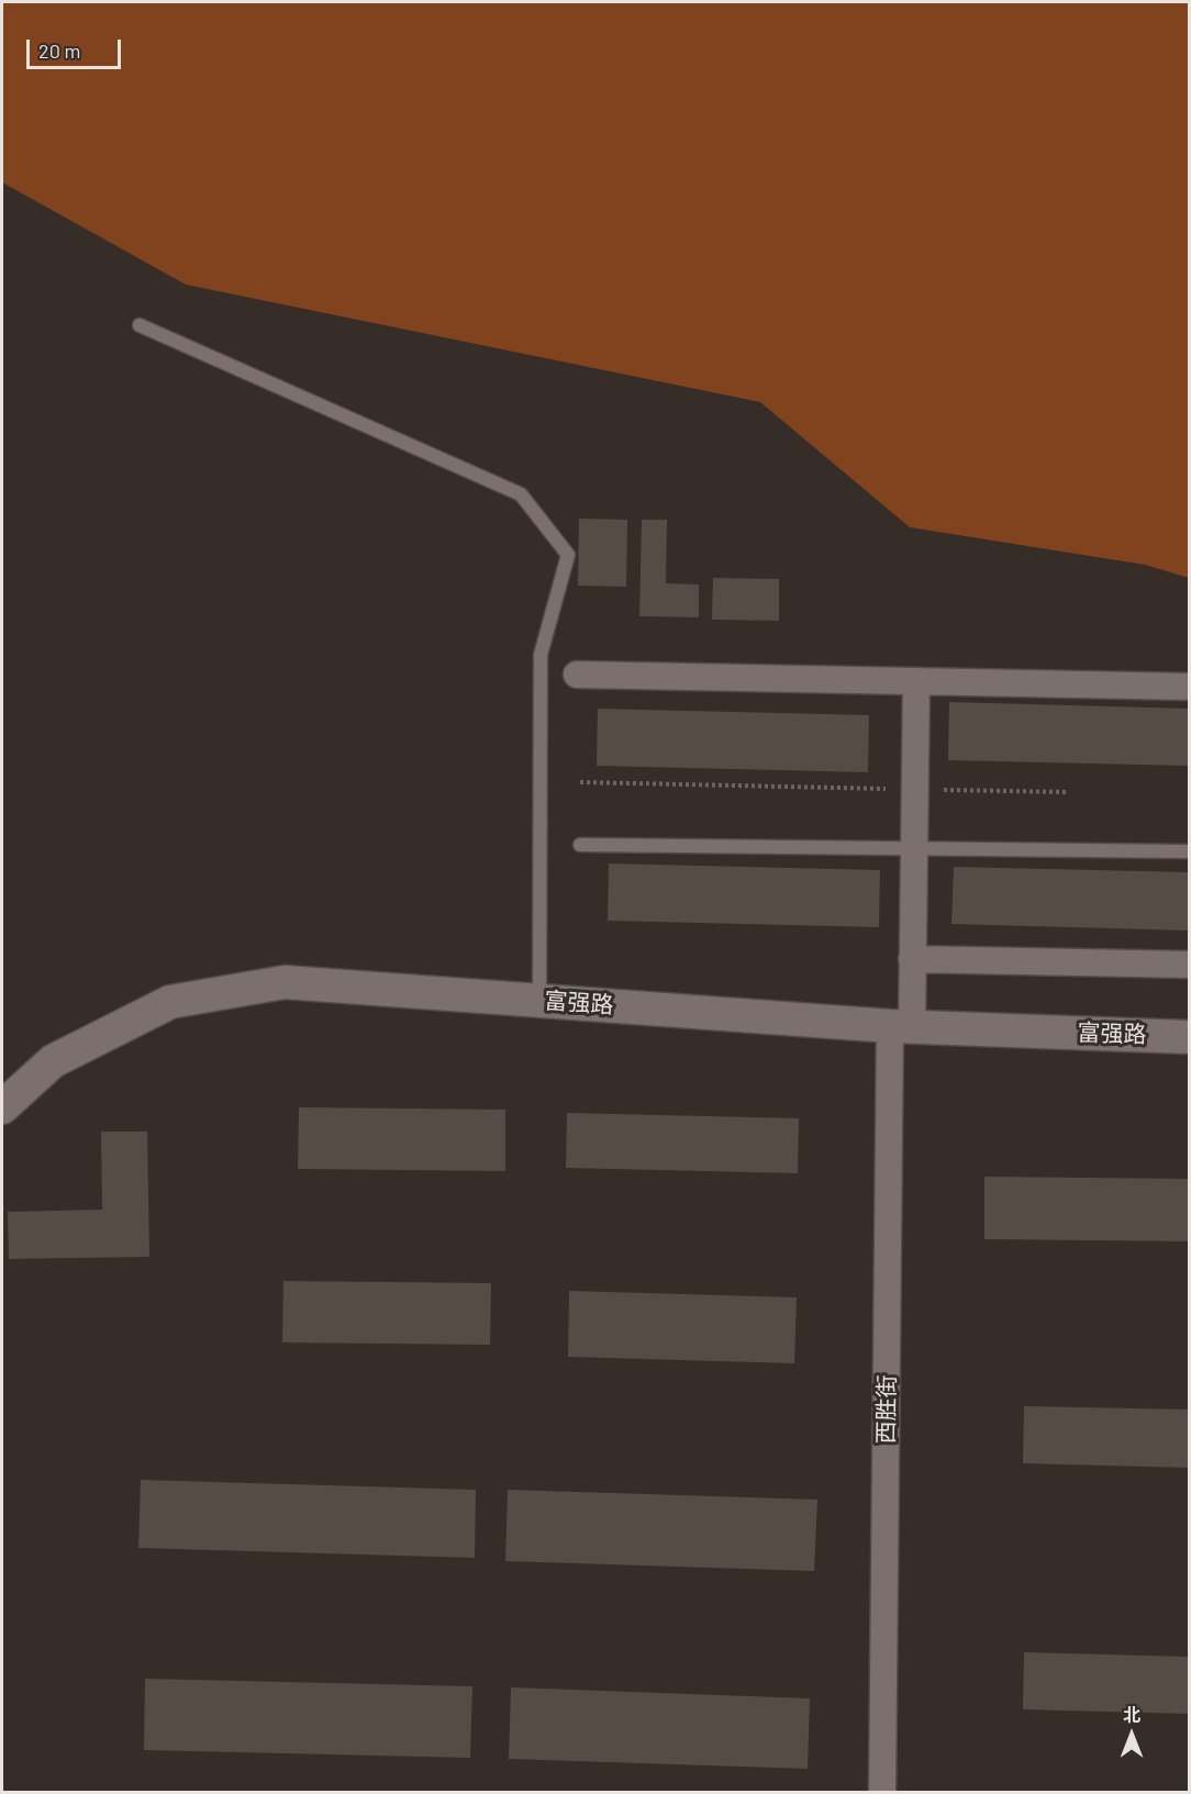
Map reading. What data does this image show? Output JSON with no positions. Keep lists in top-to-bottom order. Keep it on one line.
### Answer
{"streets":{"street":["富强路","西胜街"]},"crossings":[["富强路","西胜街"]],"scale_bar":"20 m","north":"top"}
